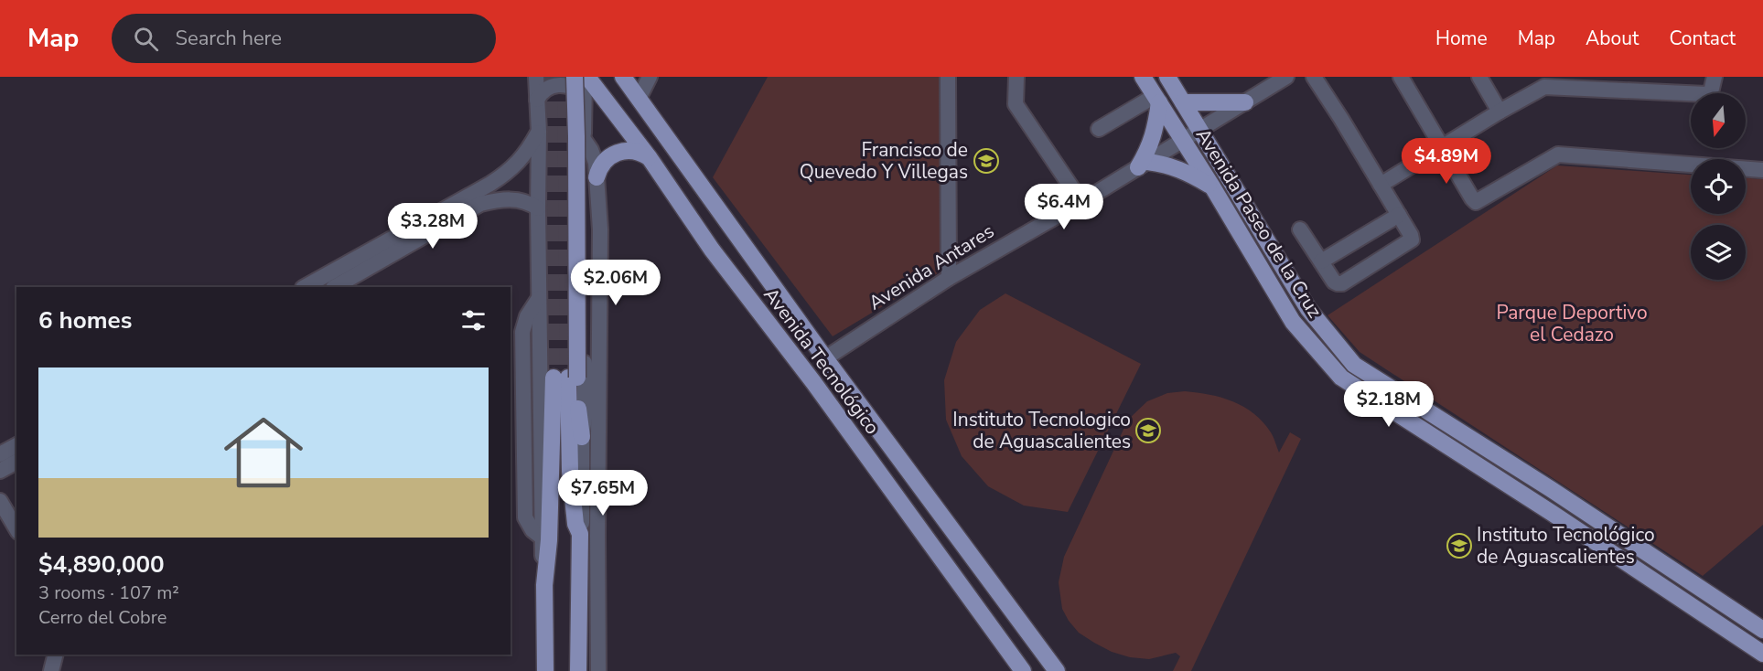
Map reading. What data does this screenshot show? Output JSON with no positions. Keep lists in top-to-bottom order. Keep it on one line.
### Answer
{"streets":{"main road":["Avenida Paseo de la Cruz","Avenida Tecnológico"],"street":["Avenida Antares"]},"crossings":[["Avenida Paseo de la Cruz","Avenida Antares"],["Avenida Antares","Avenida Tecnológico"]],"parks":["Parque Deportivo el Cedazo"],"places":{"school or university":["Francisco de Quevedo Y Villegas","Instituto Tecnologico de Aguascalientes","Instituto Tecnológico de Aguascalientes"]},"north":"bottom","page":{"header":"Map","search":"Search here","nav":["Home","Map","About","Contact"],"price":["$4.89M","$6.4M","$3.28M","$2.06M","$2.18M","$7.65M"],"heading":"6 homes","list":[{"name":"$4,890,000","note":"3 rooms · 107 m² · Cerro del Cobre"}]}}
